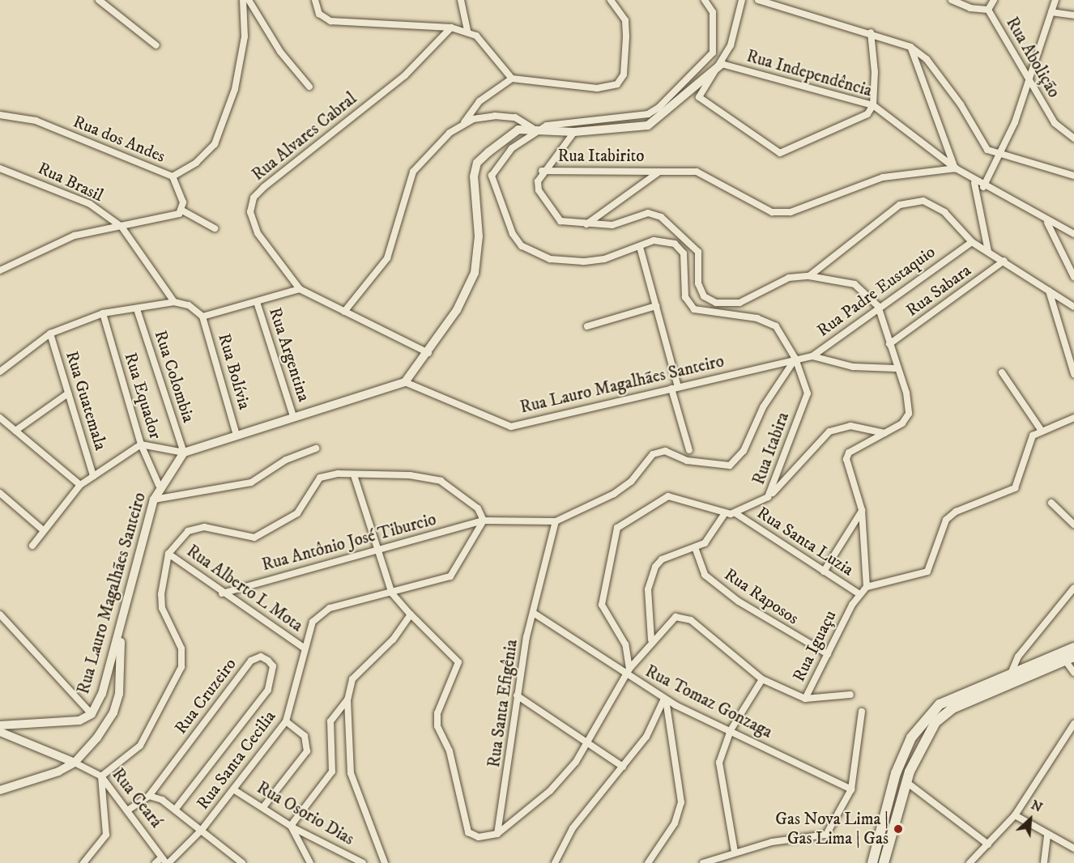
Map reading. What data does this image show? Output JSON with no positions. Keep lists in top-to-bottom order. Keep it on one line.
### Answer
{"streets":{"street":["Rua Abolição","Rua Independência","Rua Alvares Cabral","Rua dos Andes","Rua Itabirito","Rua Brasil","Rua Sabara","Rua Padre Eustaquio","Rua Argentina","Rua Bolívia","Rua Colombia","Rua Lauro Magalhães Santeiro","Rua Equador","Rua Guatemala","Rua Itabira","Rua Santa Luzia","Rua Antônio José Tiburcio","Rua Alberto L Mota","Rua Raposos","Rua Iguaçu","Rua Cruzeiro","Rua Tomaz Gonzaga","Rua Santa Efigênia","Rua Santa Cecilia","Rua Ceará","Rua Osorio Dias"]},"crossings":[["Rua Independência","Rua Itabirito"],["Rua Padre Eustaquio","Rua Lauro Magalhães Santeiro"],["Rua Padre Eustaquio","Rua Itabira"],["Rua Colombia","Rua Lauro Magalhães Santeiro"],["Rua Lauro Magalhães Santeiro","Rua Equador"],["Rua Lauro Magalhães Santeiro","Rua Itabira"],["Rua Itabira","Rua Santa Luzia"],["Rua Itabira","Rua Iguaçu"],["Rua Santa Luzia","Rua Iguaçu"],["Rua Antônio José Tiburcio","Rua Alberto L Mota"],["Rua Antônio José Tiburcio","Rua Santa Efigênia"],["Rua Alberto L Mota","Rua Santa Cecilia"],["Rua Raposos","Rua Iguaçu"],["Rua Iguaçu","Rua Tomaz Gonzaga"],["Rua Iguaçu","Rua Santa Efigênia"],["Rua Tomaz Gonzaga","Rua Santa Efigênia"],["Rua Santa Cecilia","Rua Ceará"],["Rua Santa Cecilia","Rua Osorio Dias"]],"places":["Gas Nova Lima | Gas Lima | Gas"],"north":"top right"}
